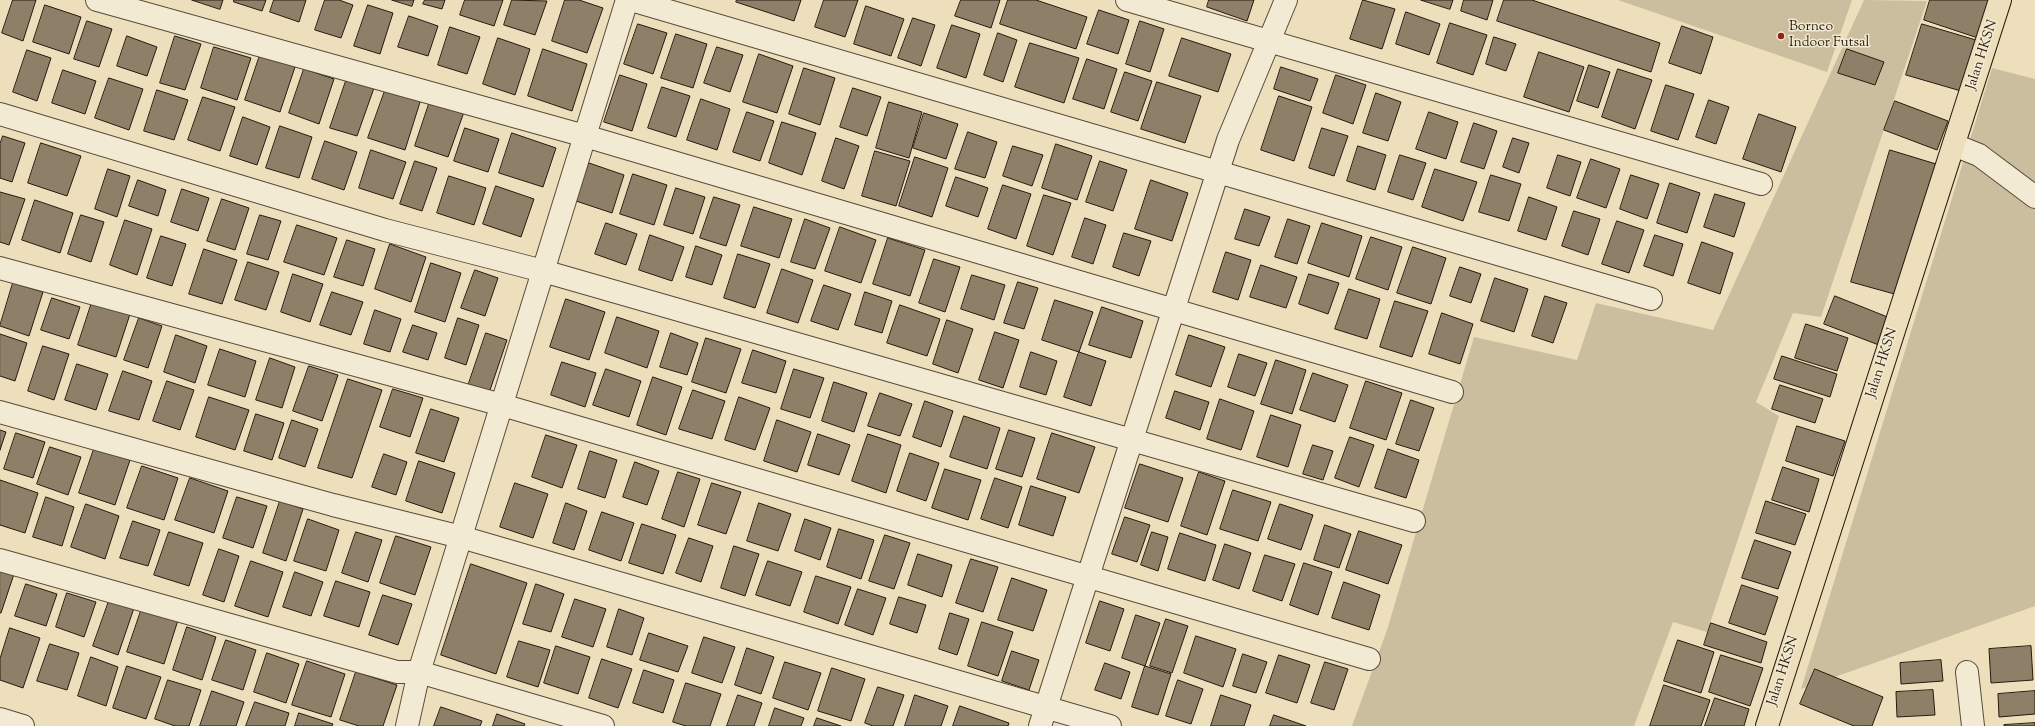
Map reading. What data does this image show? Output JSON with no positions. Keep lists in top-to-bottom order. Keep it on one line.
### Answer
{"streets":{"main road":["Jalan HKSN"]},"places":["Borneo Indoor Futsal"]}
